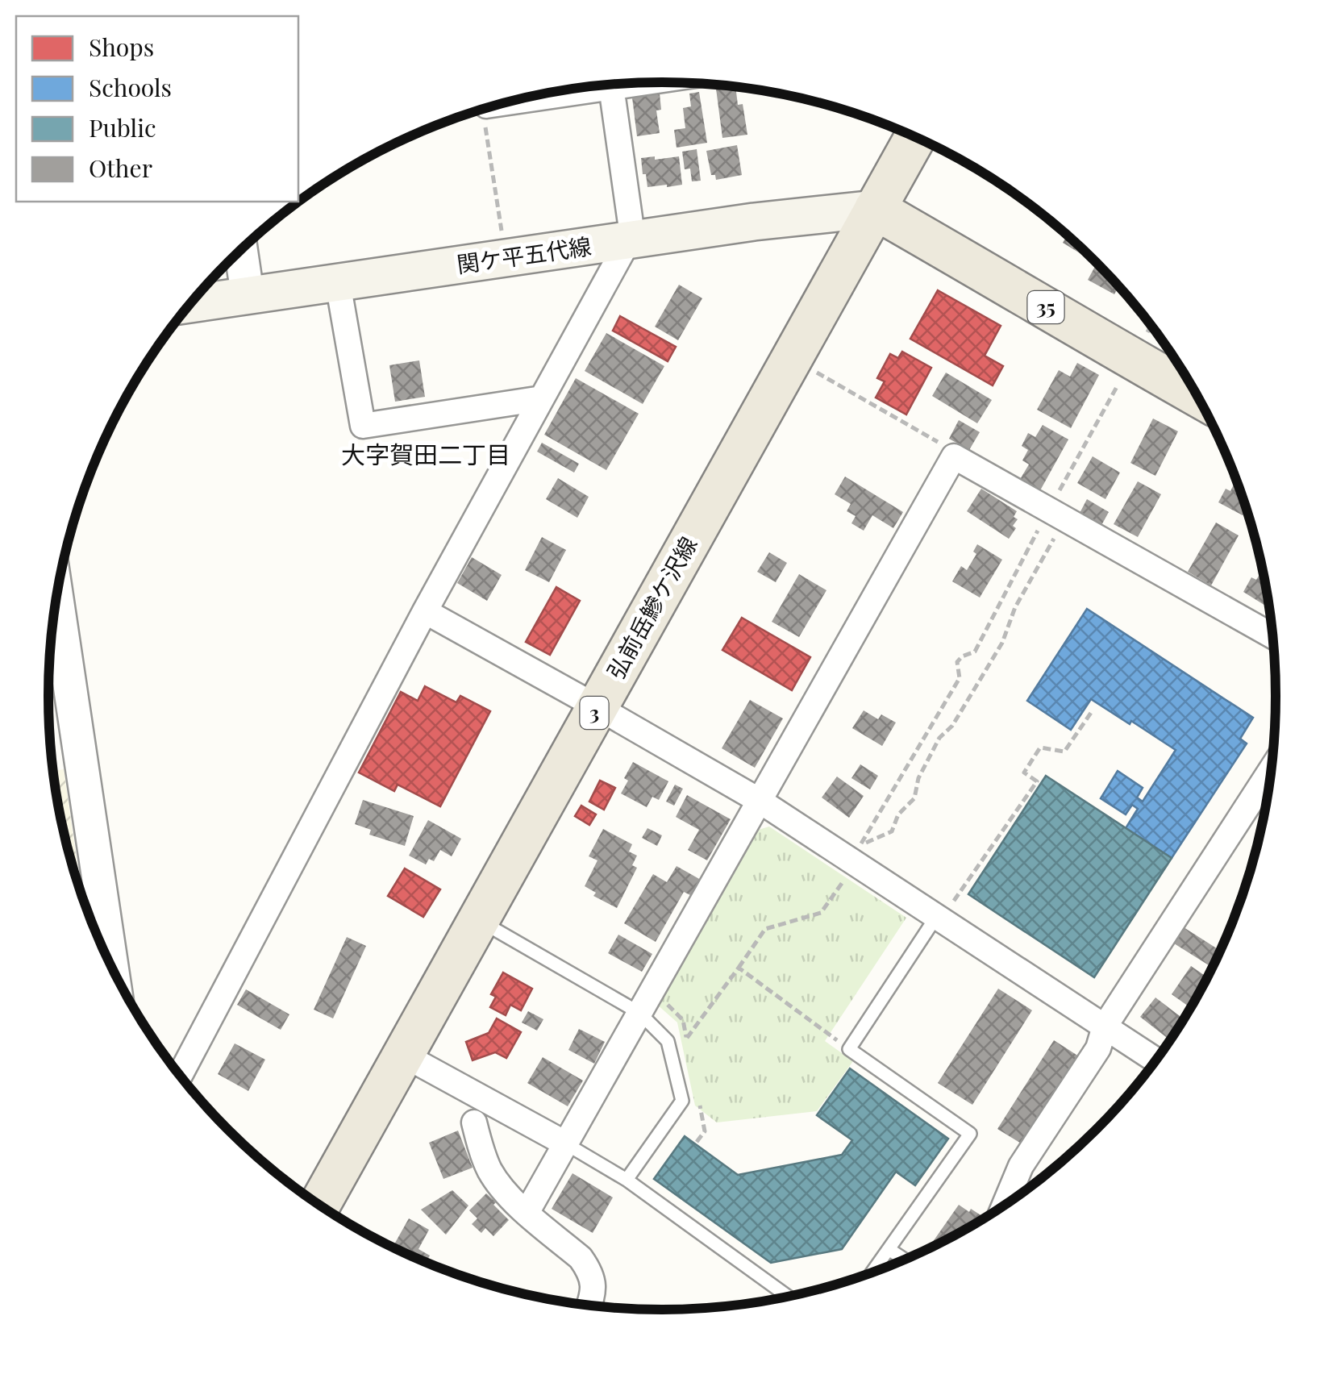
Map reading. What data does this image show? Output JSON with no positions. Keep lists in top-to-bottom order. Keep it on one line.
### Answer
{"streets":{"main road":["関ケ平五代線","35","弘前岳鰺ケ沢線","3"]},"crossings":[["関ケ平五代線","35"],["関ケ平五代線","弘前岳鰺ケ沢線"],["35","弘前岳鰺ケ沢線"]],"districts":["大字賀田二丁目"],"legend":["Shops","Schools","Public","Other"]}
